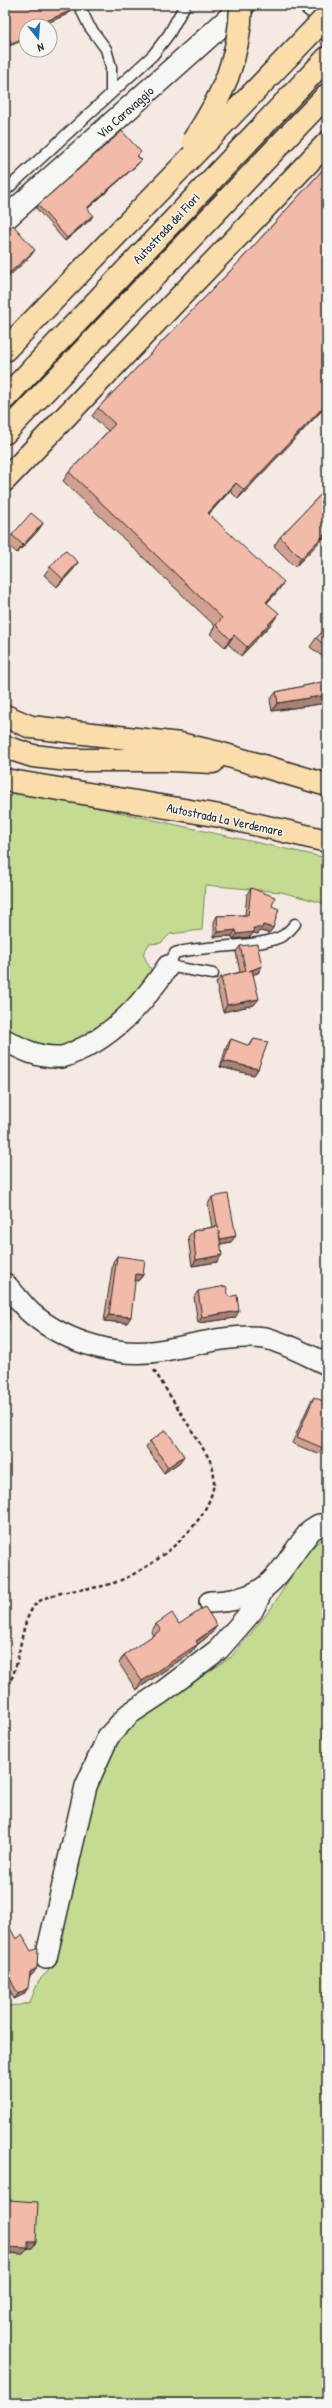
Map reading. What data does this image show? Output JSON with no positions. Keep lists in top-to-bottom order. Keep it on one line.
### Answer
{"streets":{"highway":["Autostrada dei Fiori","Autostrada La Verdemare"],"street":["Via Caravaggio"]},"north":"bottom"}
